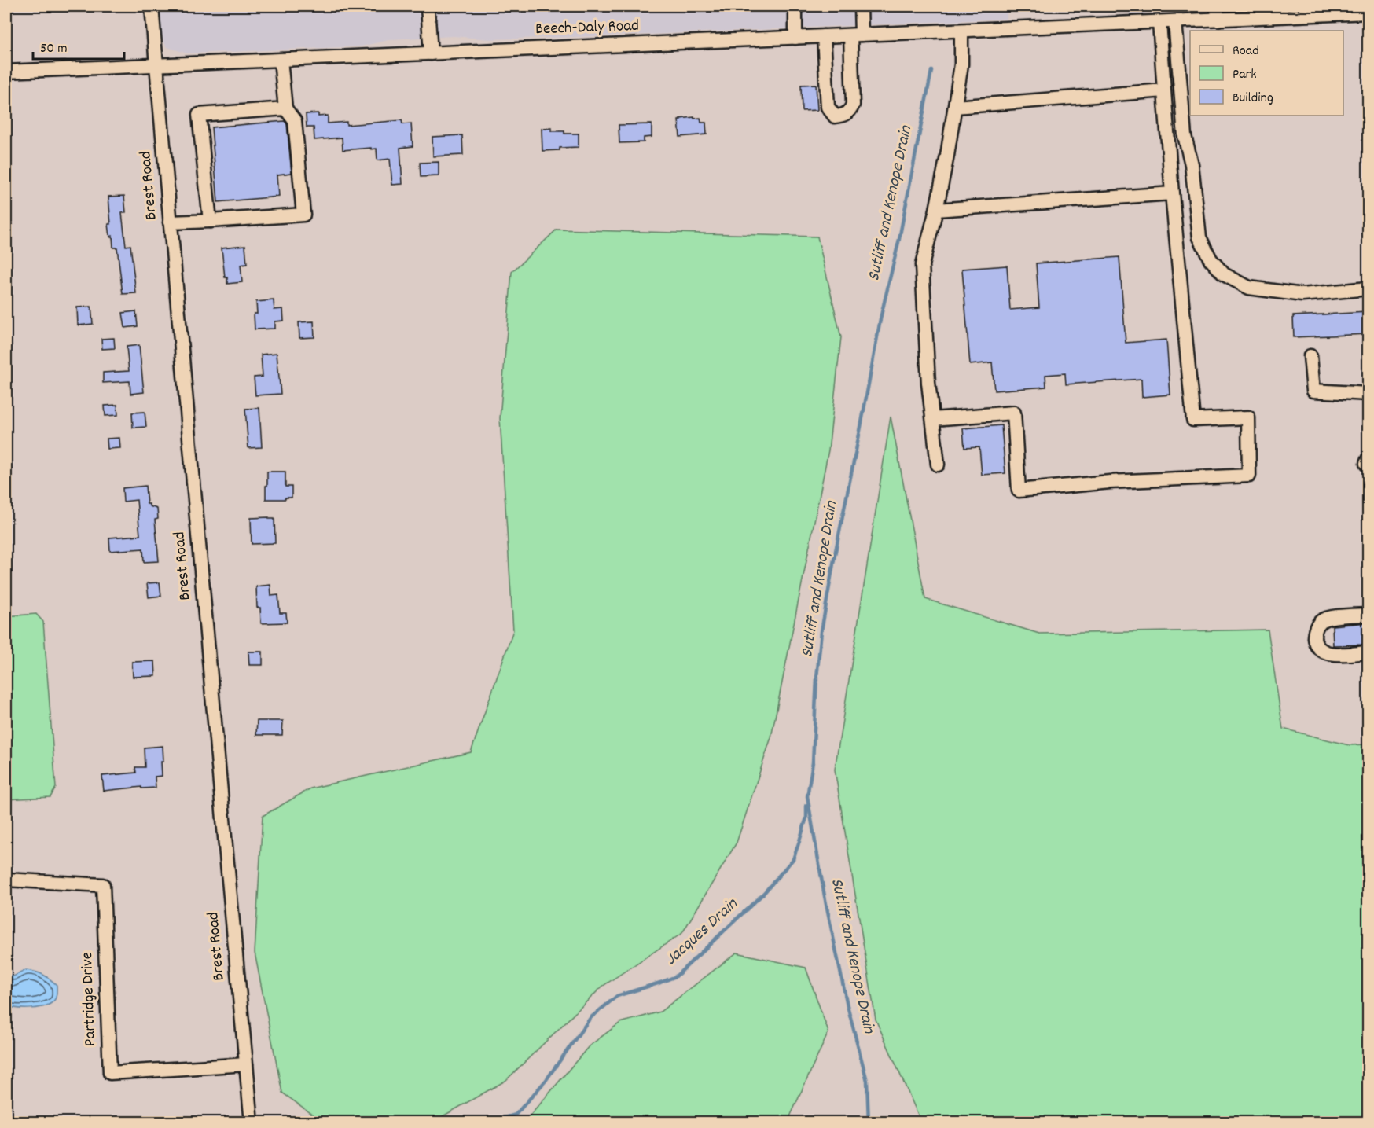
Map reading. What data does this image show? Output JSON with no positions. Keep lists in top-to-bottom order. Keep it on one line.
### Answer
{"streets":{"street":["Beech-Daly Road","Brest Road","Partridge Drive"]},"crossings":[["Beech-Daly Road","Brest Road"],["Brest Road","Partridge Drive"]],"water":["Sutliff and Kenope Drain","Jacques Drain"],"legend":["Road","Park","Building"],"scale_bar":"50 m"}
